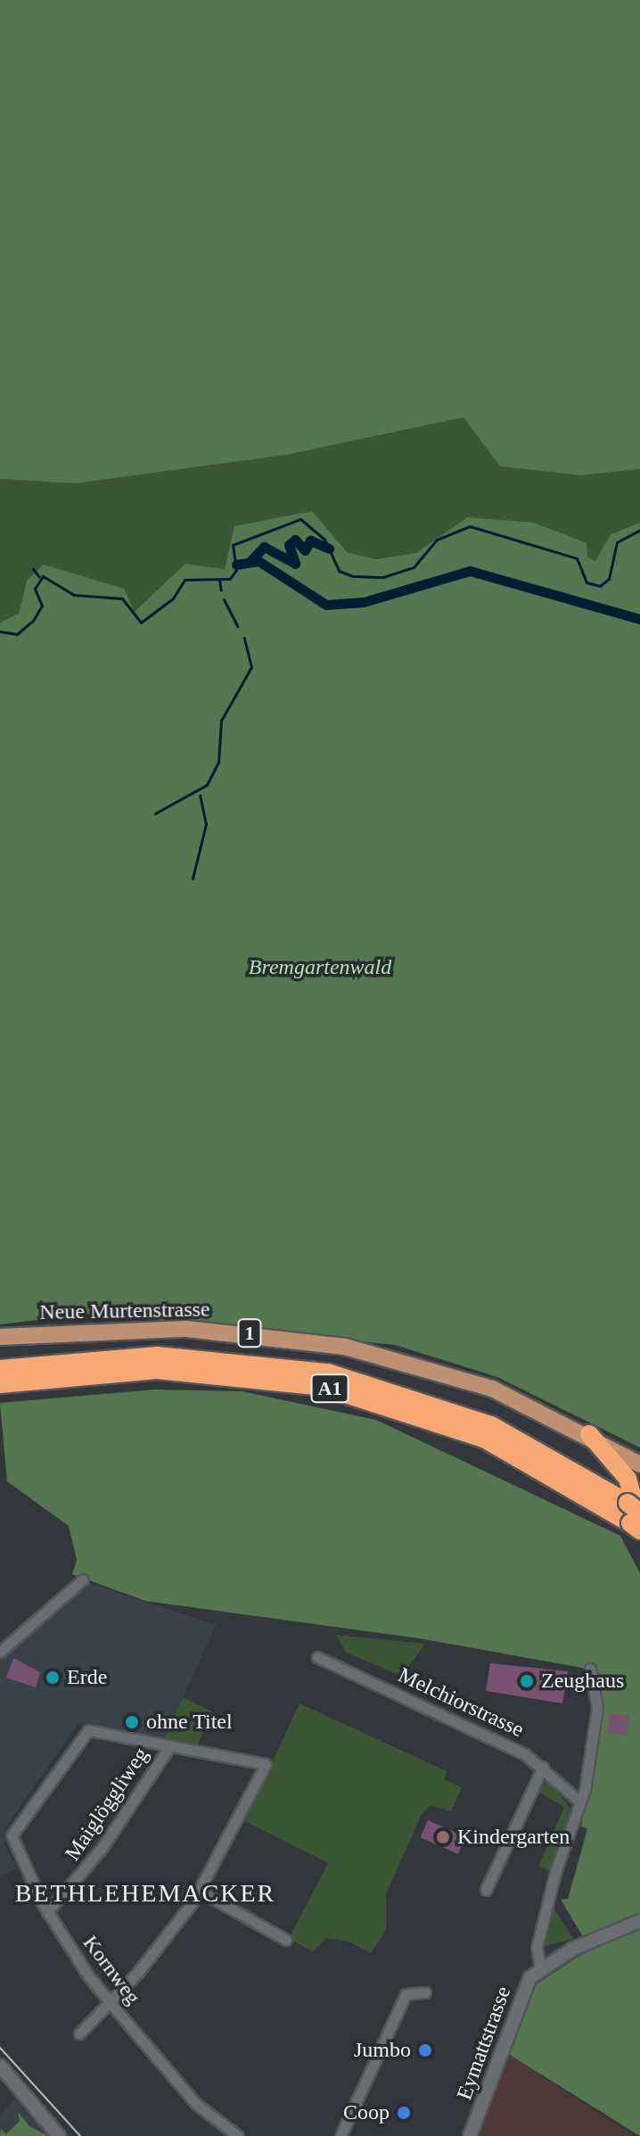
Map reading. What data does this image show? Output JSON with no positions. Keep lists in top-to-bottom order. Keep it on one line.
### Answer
{"streets":{"highway":["A1"],"main road":["Neue Murtenstrasse","1"],"street":["Melchiorstrasse","Maiglöggliweg","Kornweg","Eymattstrasse"]},"crossings":[["Maiglöggliweg","Kornweg"]],"districts":["BETHLEHEMACKER"],"parks":["Bremgartenwald"],"places":["Erde","Zeughaus","ohne Titel","Kindergarten","Jumbo","Coop"]}
